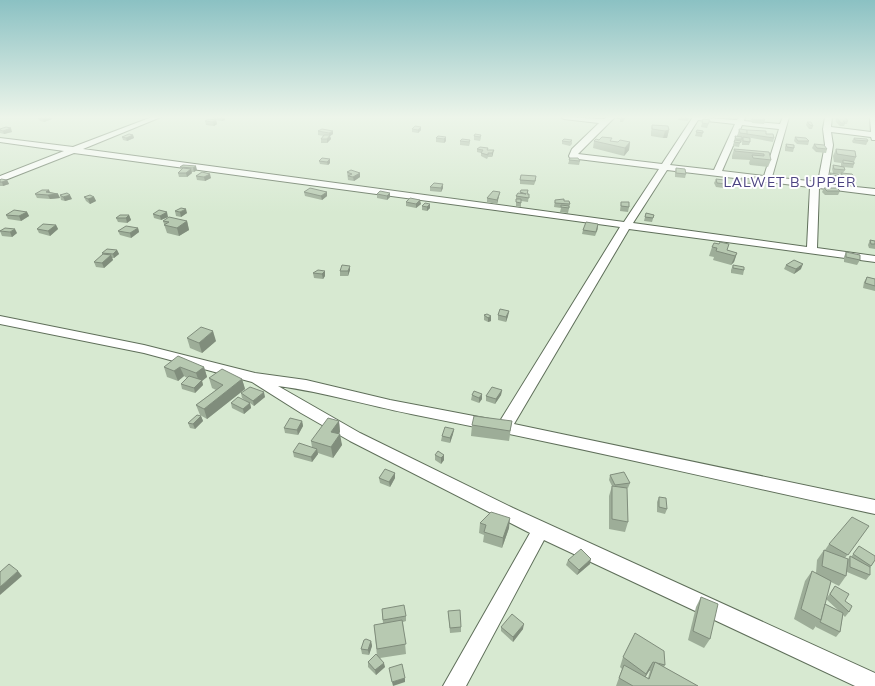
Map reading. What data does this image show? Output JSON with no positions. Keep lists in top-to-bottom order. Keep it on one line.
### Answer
{"districts":["LALWET B UPPER"]}
